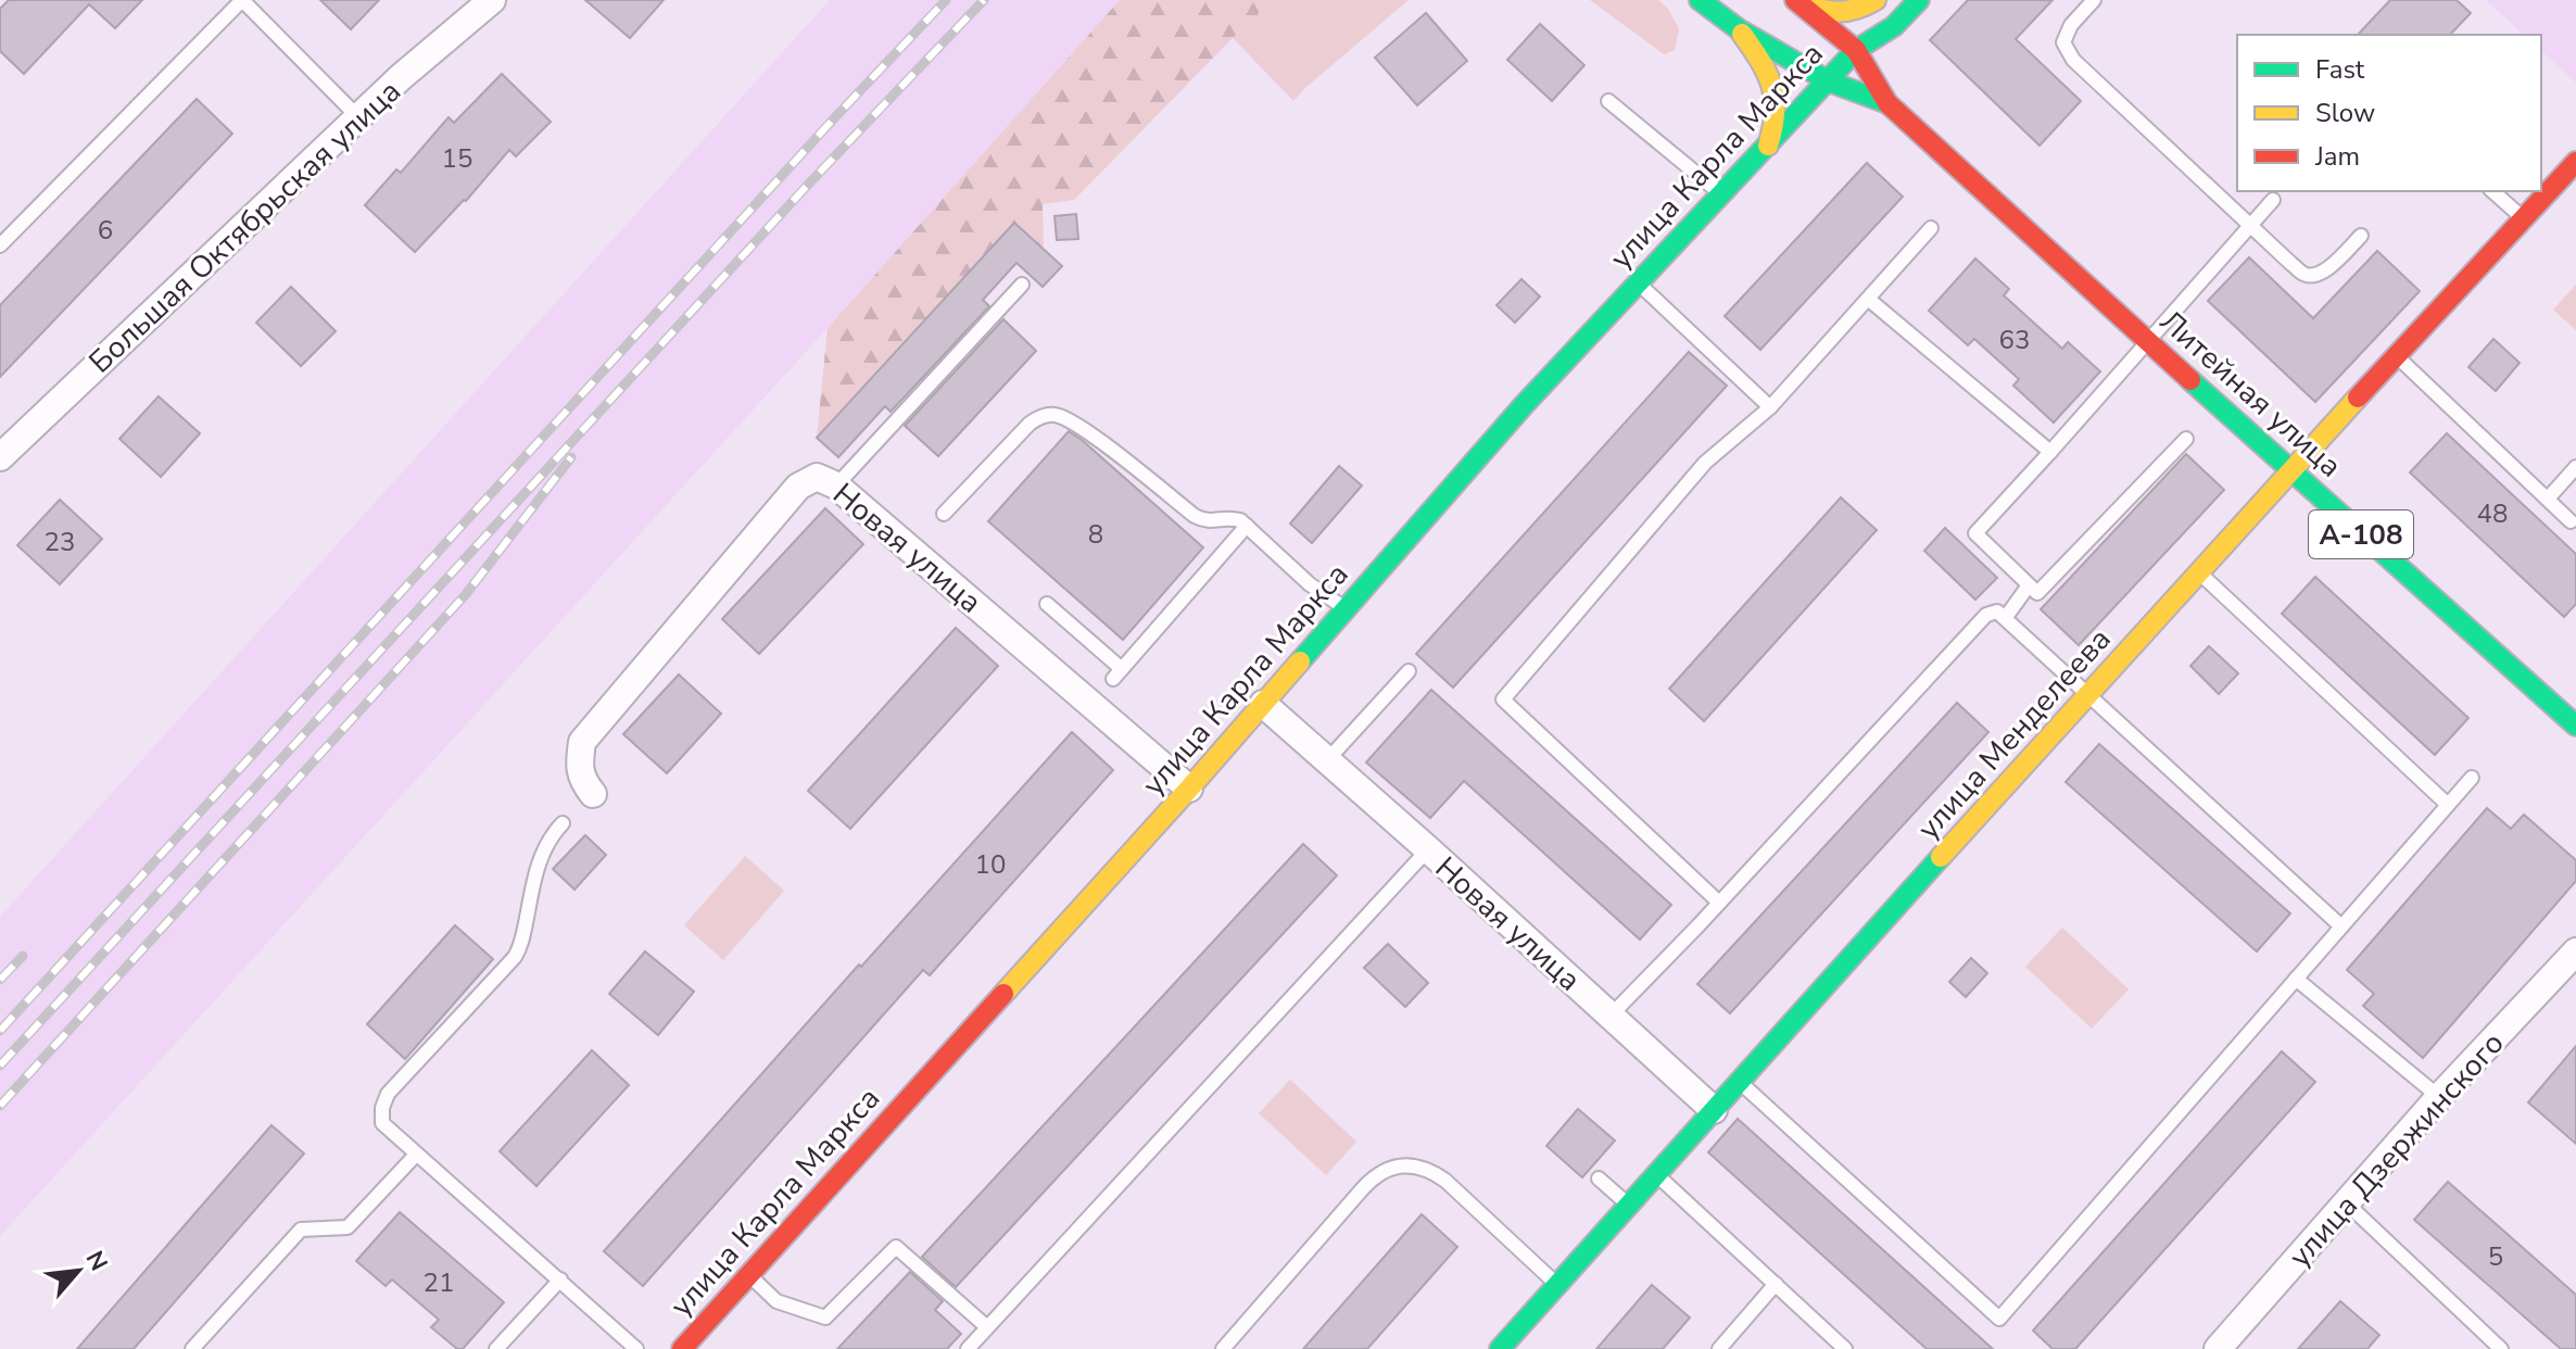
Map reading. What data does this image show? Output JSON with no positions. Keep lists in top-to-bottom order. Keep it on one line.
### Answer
{"streets":{"main road":["улица Карла Маркса","Литейная улица","А-108","улица Менделеева"],"street":["Большая Октябрьская улица","Новая улица","улица Дзержинского"]},"crossings":[["улица Карла Маркса","Литейная улица"],["улица Карла Маркса","А-108"],["улица Карла Маркса","Новая улица"],["Литейная улица","А-108"],["Литейная улица","улица Менделеева"],["Новая улица","улица Менделеева"]],"house_numbers":["15","6","63","48","8","23","10","5","21"],"legend":["Fast","Slow","Jam"],"north":"top right"}
